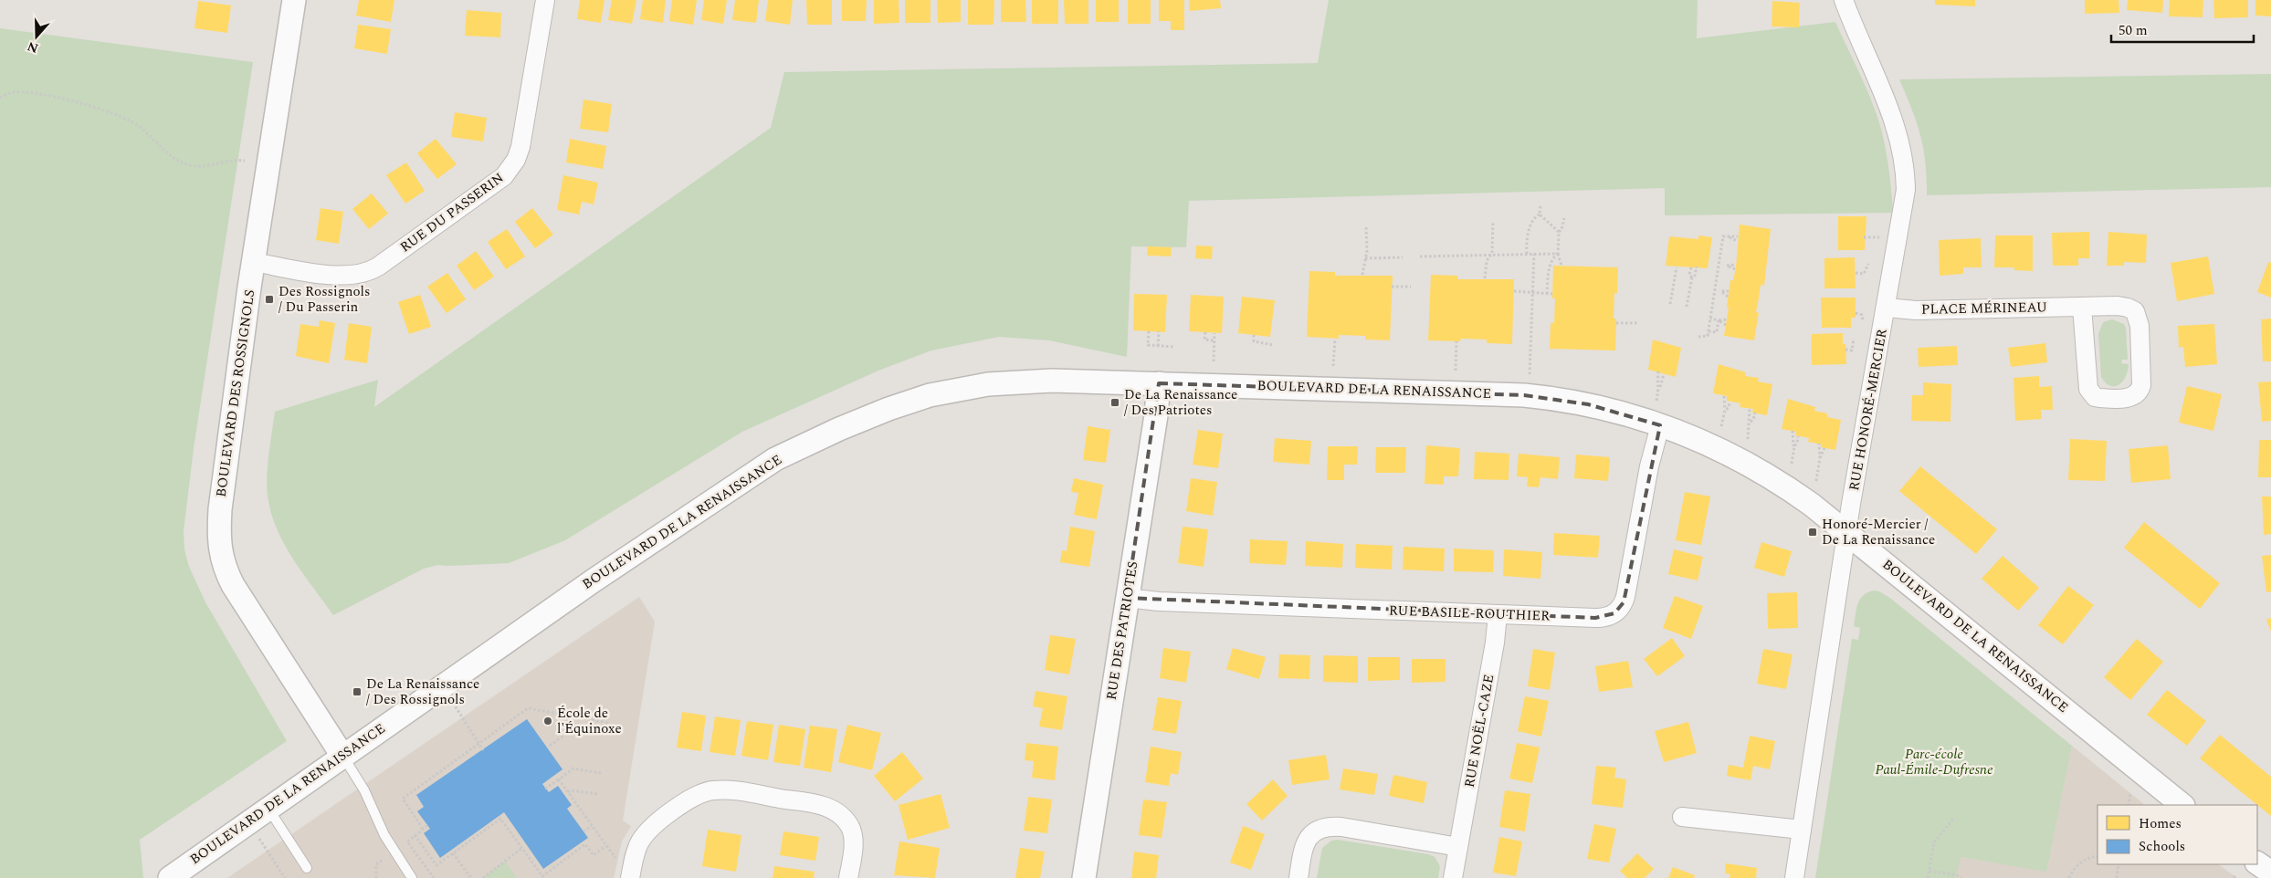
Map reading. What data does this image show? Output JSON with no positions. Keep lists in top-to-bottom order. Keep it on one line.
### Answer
{"streets":{"street":["RUE DU PASSERIN","PLACE MÉRINEAU","BOULEVARD DE LA RENAISSANCE","BOULEVARD DES ROSSIGNOLS","RUE HONORÉ-MERCIER","RUE BASILE-ROUTHIER","RUE DES PATRIOTES","RUE NOËL-CAZE"]},"crossings":[["RUE DU PASSERIN","BOULEVARD DES ROSSIGNOLS"],["PLACE MÉRINEAU","RUE HONORÉ-MERCIER"],["BOULEVARD DE LA RENAISSANCE","BOULEVARD DES ROSSIGNOLS"],["BOULEVARD DE LA RENAISSANCE","RUE HONORÉ-MERCIER"],["BOULEVARD DE LA RENAISSANCE","RUE BASILE-ROUTHIER"],["BOULEVARD DE LA RENAISSANCE","RUE DES PATRIOTES"],["RUE BASILE-ROUTHIER","RUE DES PATRIOTES"],["RUE BASILE-ROUTHIER","RUE NOËL-CAZE"]],"parks":["Parc-école Paul-Émile-Dufresne"],"places":{"transit":["Des Rossignols / Du Passerin","De La Renaissance / Des Patriotes","Honoré-Mercier / De La Renaissance","De La Renaissance / Des Rossignols"],"other":["École de l'Équinoxe"]},"legend":["Homes","Schools"],"scale_bar":"50 m","north":"bottom"}
